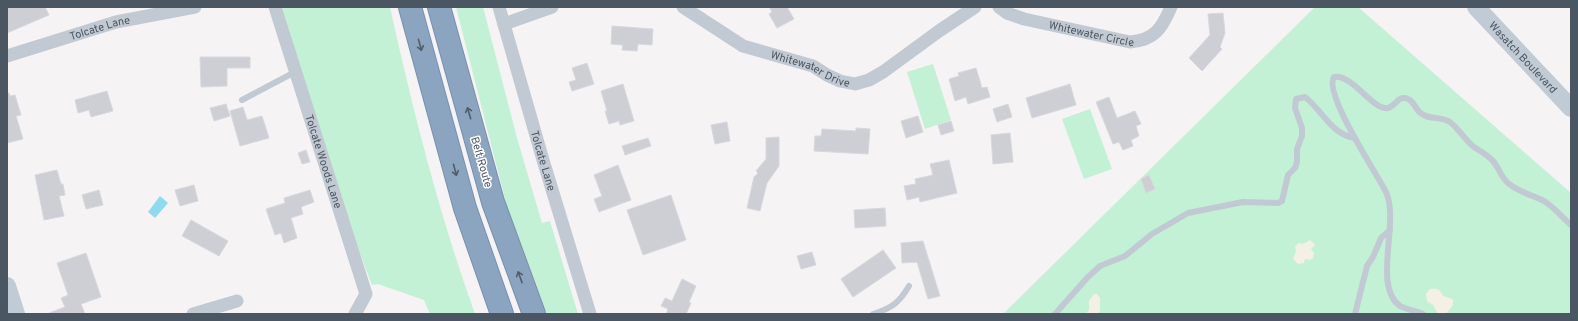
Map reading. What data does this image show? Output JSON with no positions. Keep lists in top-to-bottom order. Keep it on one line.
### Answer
{"streets":{"highway":["Belt Route"],"street":["Tolcate Lane","Whitewater Circle","Wasatch Boulevard","Whitewater Drive","Tolcate Woods Lane"]}}
